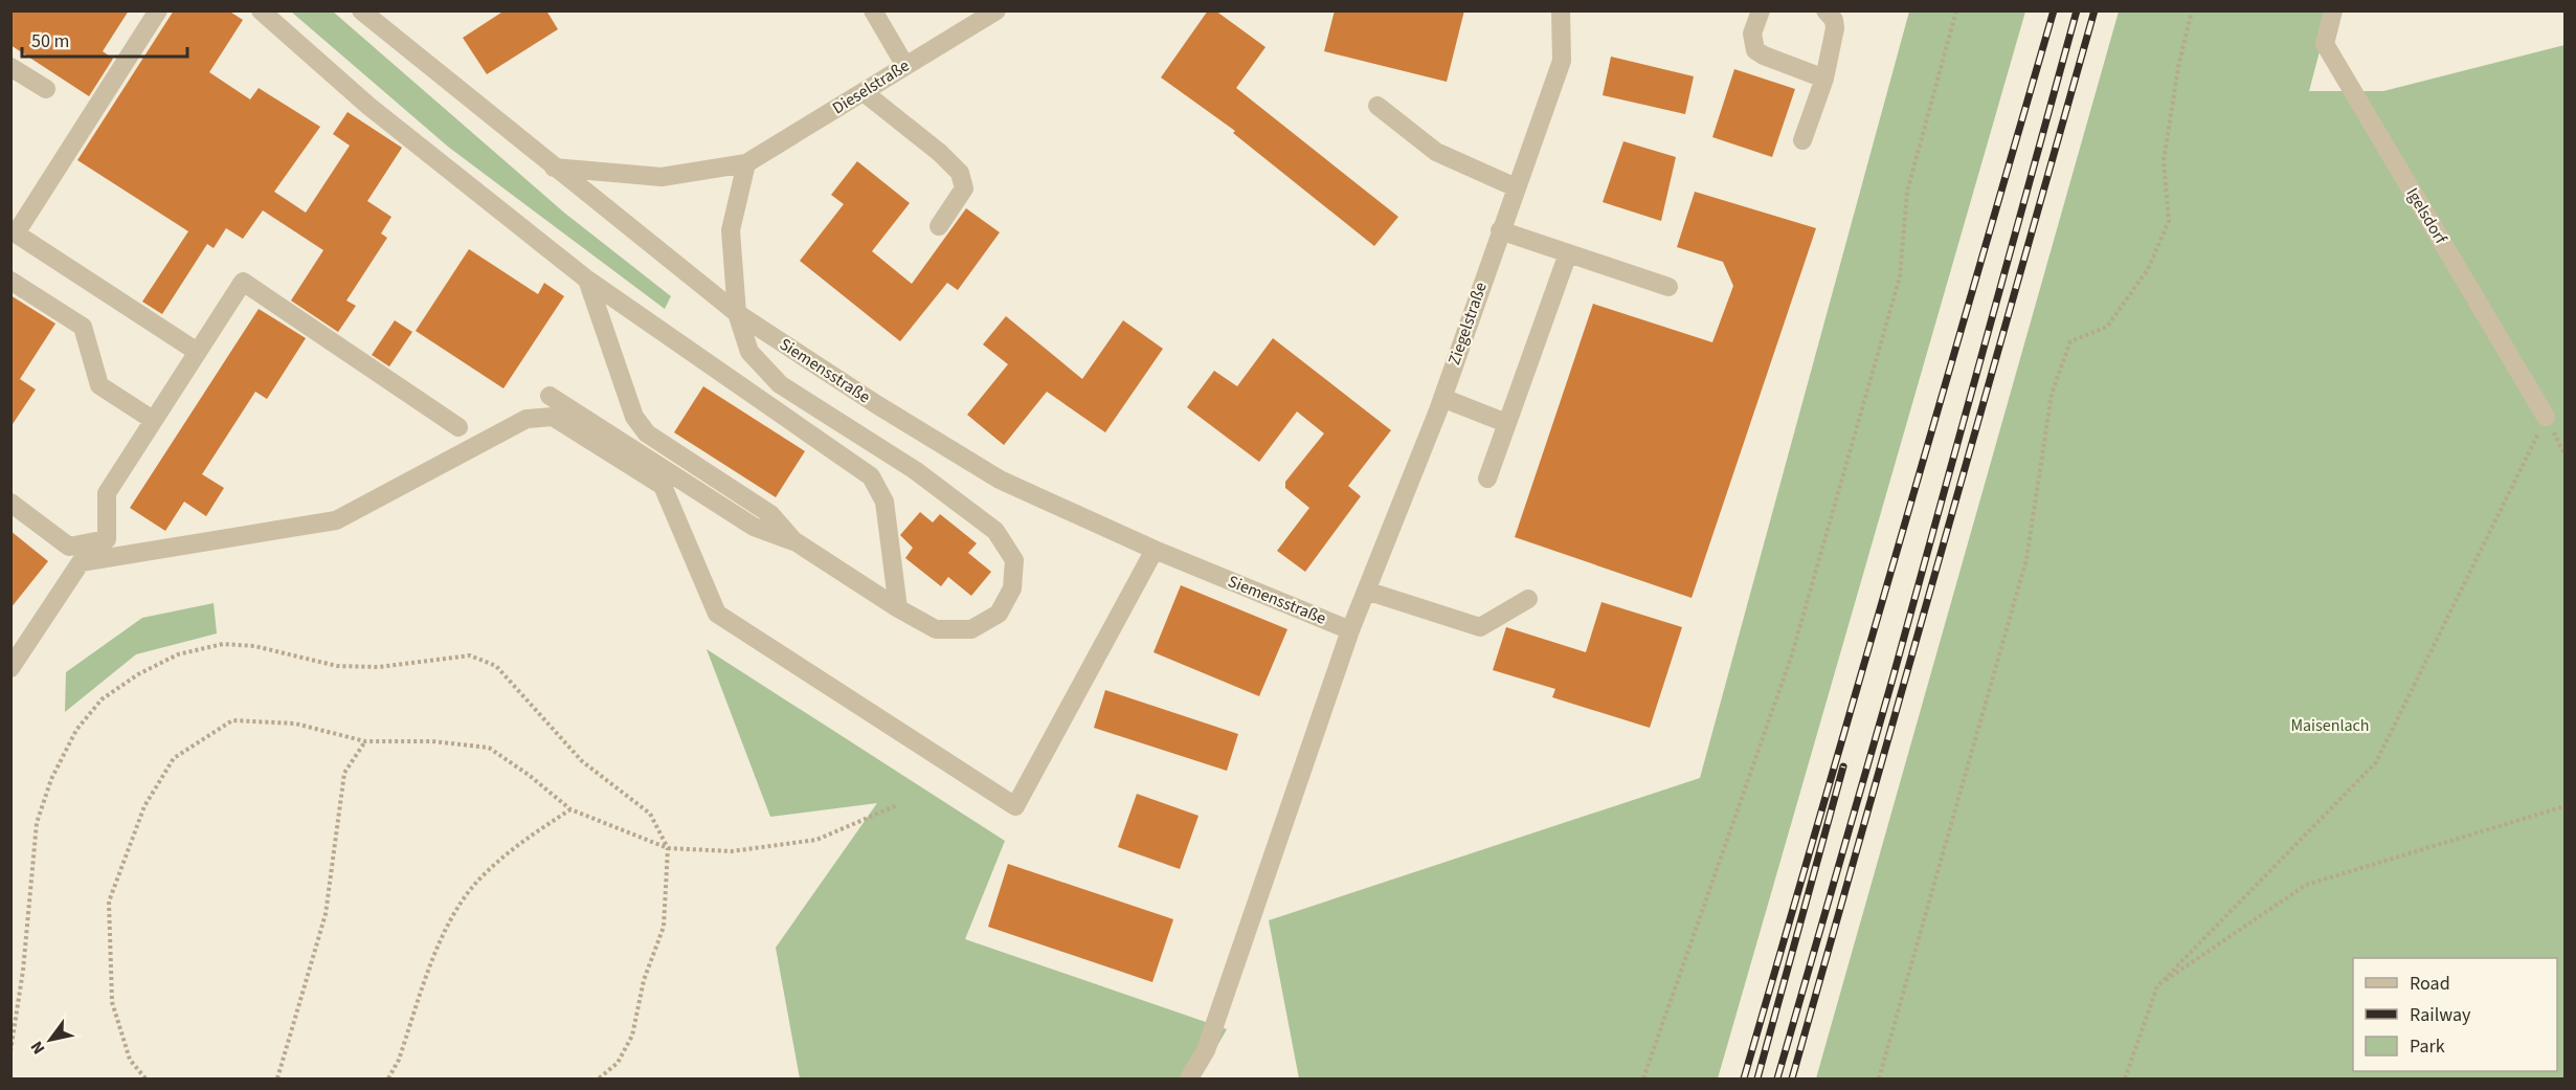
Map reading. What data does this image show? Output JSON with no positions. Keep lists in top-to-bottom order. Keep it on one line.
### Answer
{"streets":{"street":["Dieselstraße","Igelsdorf","Ziegelstraße","Siemensstraße"]},"crossings":[["Dieselstraße","Siemensstraße"],["Ziegelstraße","Siemensstraße"]],"parks":["Maisenlach"],"legend":["Road","Railway","Park"],"scale_bar":"50 m","north":"bottom left"}
